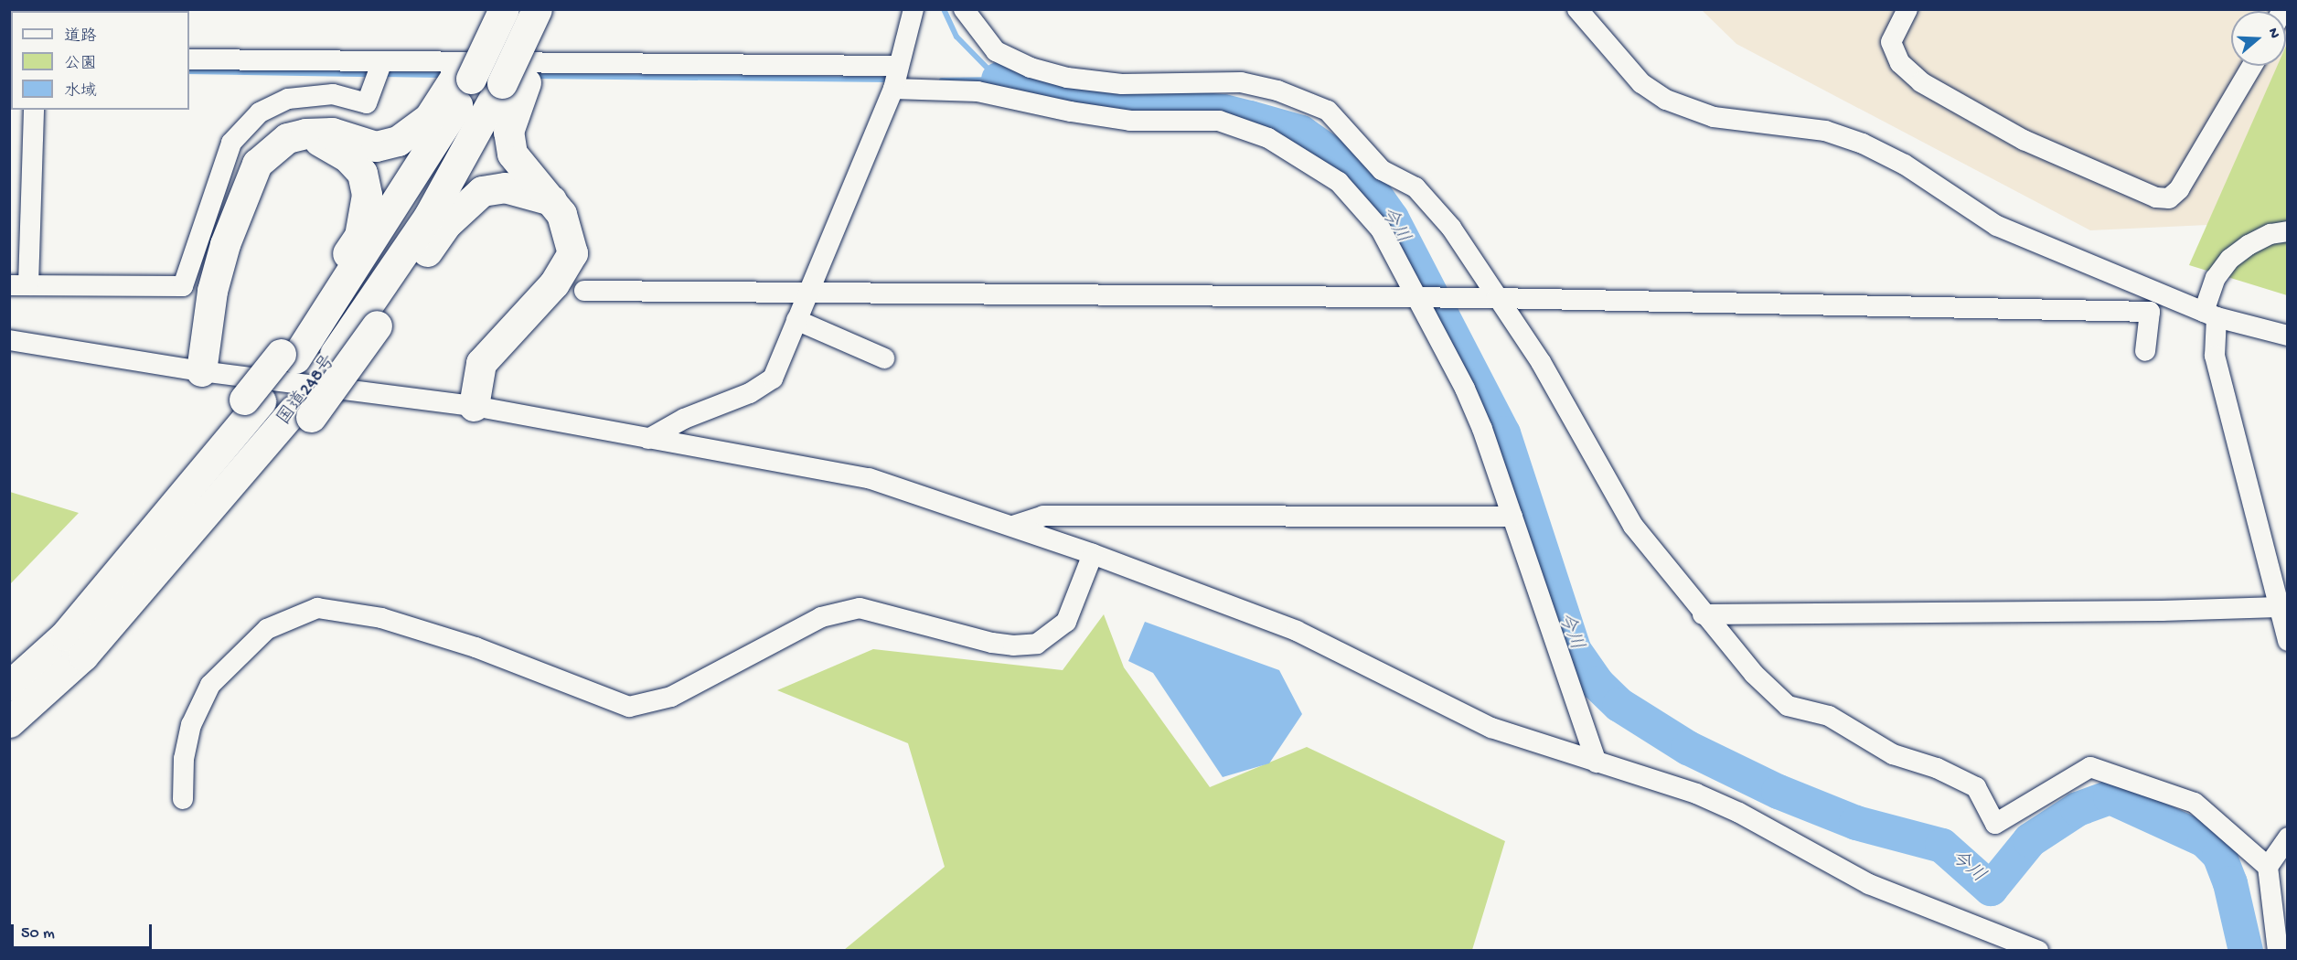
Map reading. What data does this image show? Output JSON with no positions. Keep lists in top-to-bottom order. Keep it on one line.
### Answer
{"streets":{"highway":["国道248号"]},"water":["今川"],"legend":["道路","公園","水域"],"scale_bar":"50 m","north":"right"}
